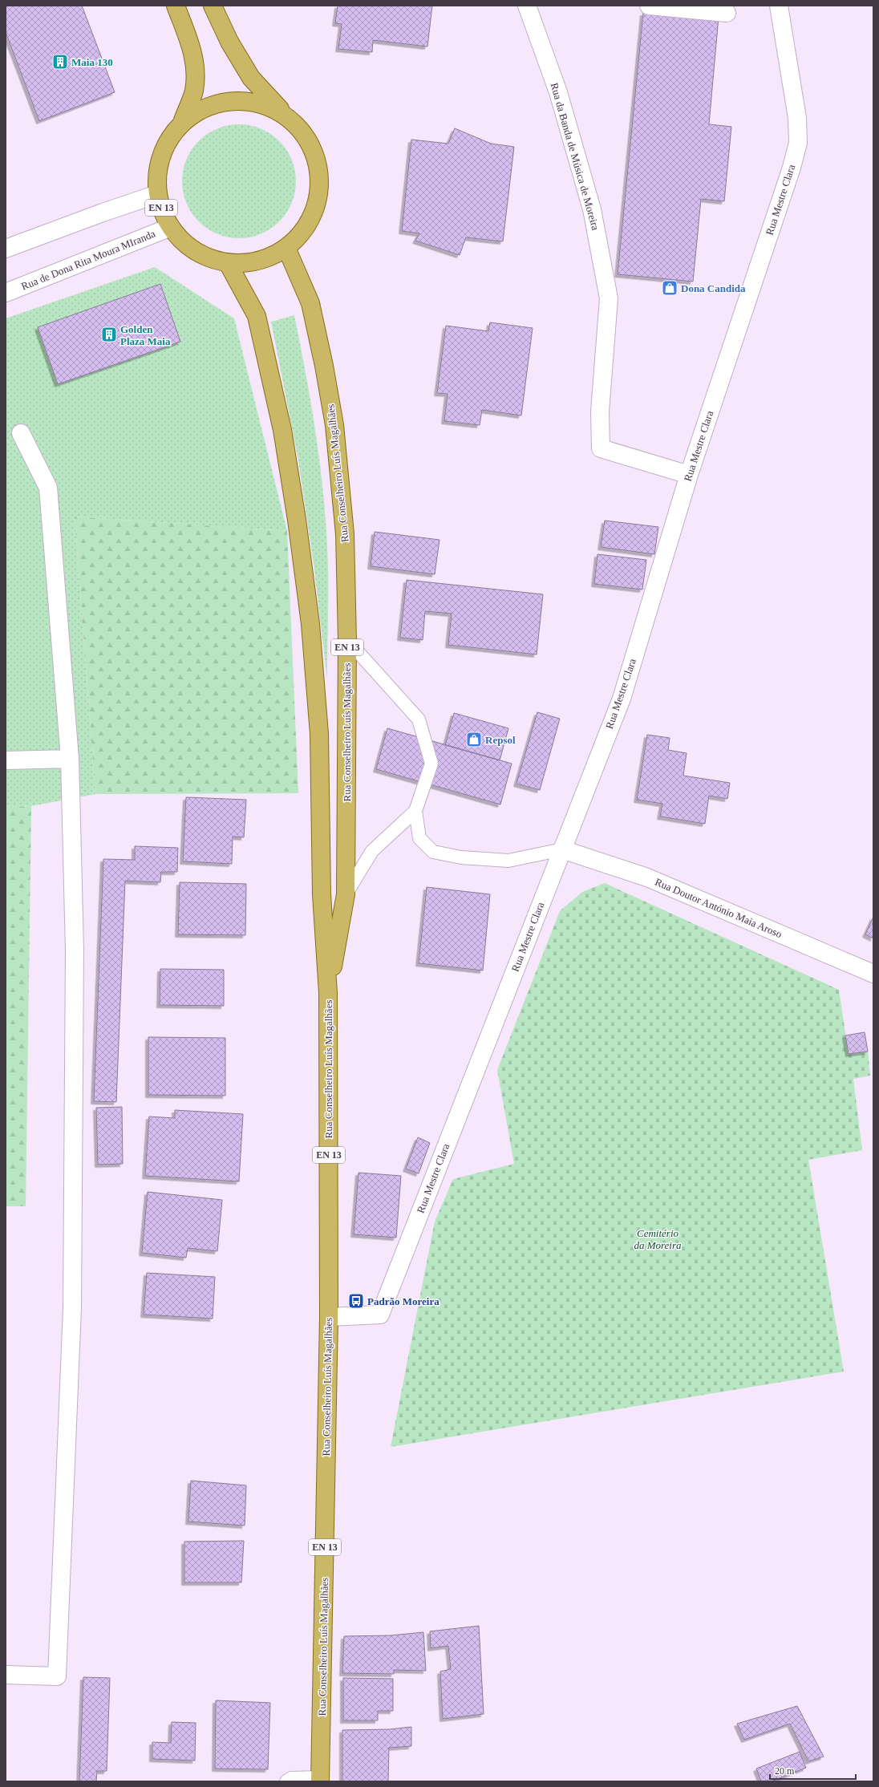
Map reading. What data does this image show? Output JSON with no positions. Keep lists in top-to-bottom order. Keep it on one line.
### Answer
{"streets":{"main road":["EN 13","Rua Conselheiro Luís Magalhães"],"street":["Rua da Banda de Música de Moreira","Rua Mestre Clara","Rua de Dona Rita Moura MIranda","Rua Doutor António Maia Aroso"]},"crossings":[["Rua da Banda de Música de Moreira","Rua Mestre Clara"],["Rua Mestre Clara","Rua Conselheiro Luís Magalhães"],["Rua Mestre Clara","Rua Doutor António Maia Aroso"],["EN 13","Rua de Dona Rita Moura MIranda"],["EN 13","Rua Conselheiro Luís Magalhães"]],"parks":["Cemitério da Moreira"],"places":{"building":["Maia 130","Golden Plaza Maia"],"shop":["Dona Candida","Repsol"],"bus stop":["Padrão Moreira"]},"scale_bar":"20 m"}
